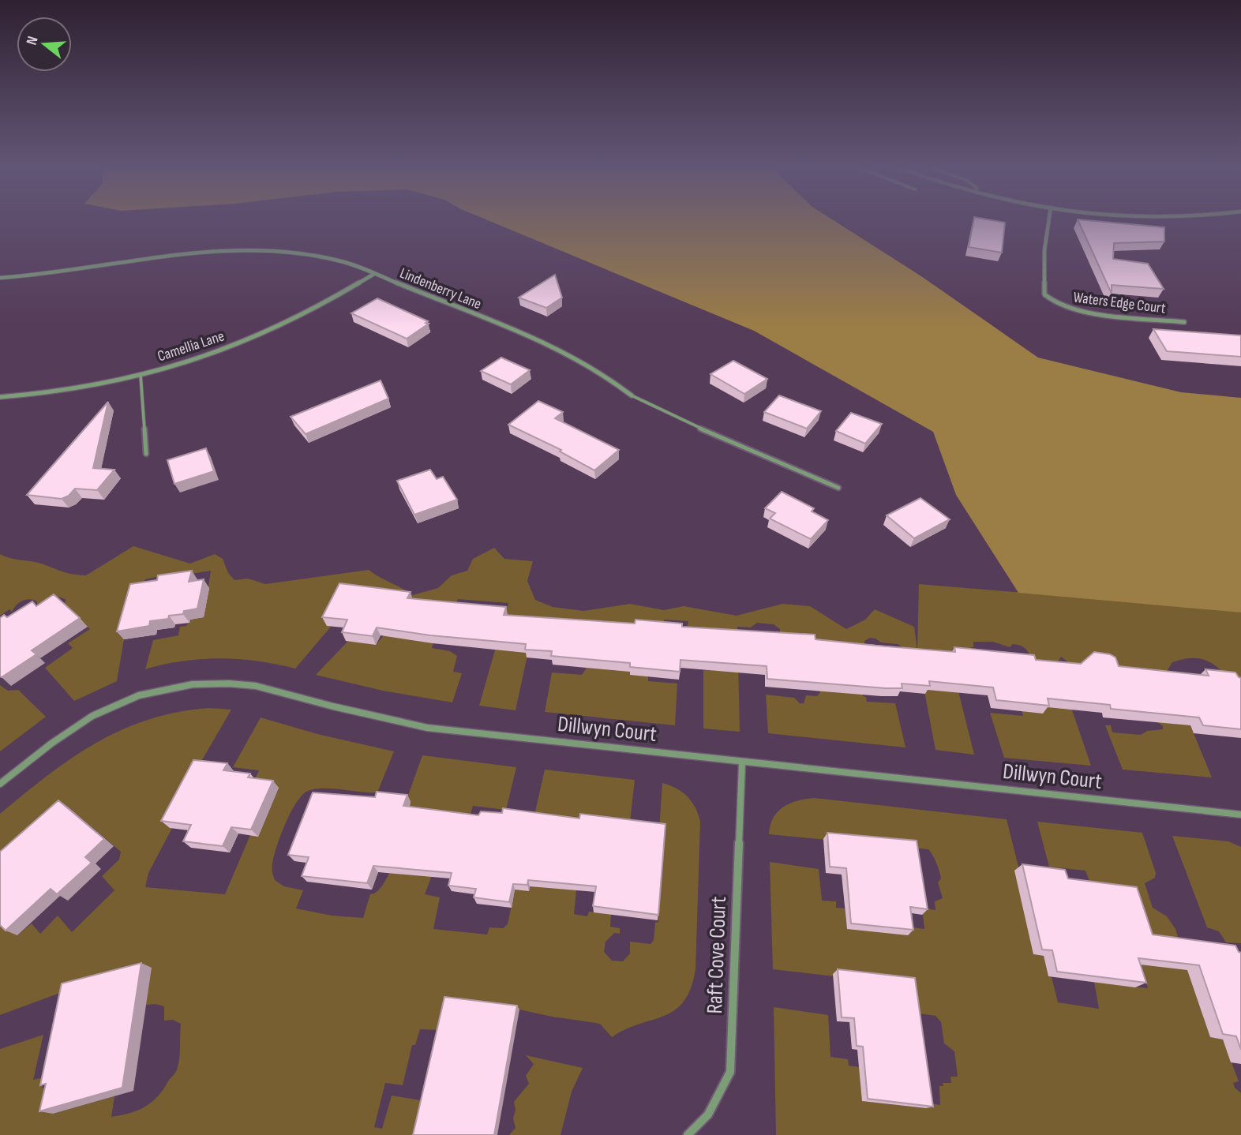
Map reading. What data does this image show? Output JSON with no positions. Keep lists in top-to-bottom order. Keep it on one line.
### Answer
{"streets":{"street":["Lindenberry Lane","Waters Edge Court","Camellia Lane","Dillwyn Court","Raft Cove Court"]},"crossings":[["Lindenberry Lane","Camellia Lane"],["Dillwyn Court","Raft Cove Court"]],"north":"left"}
